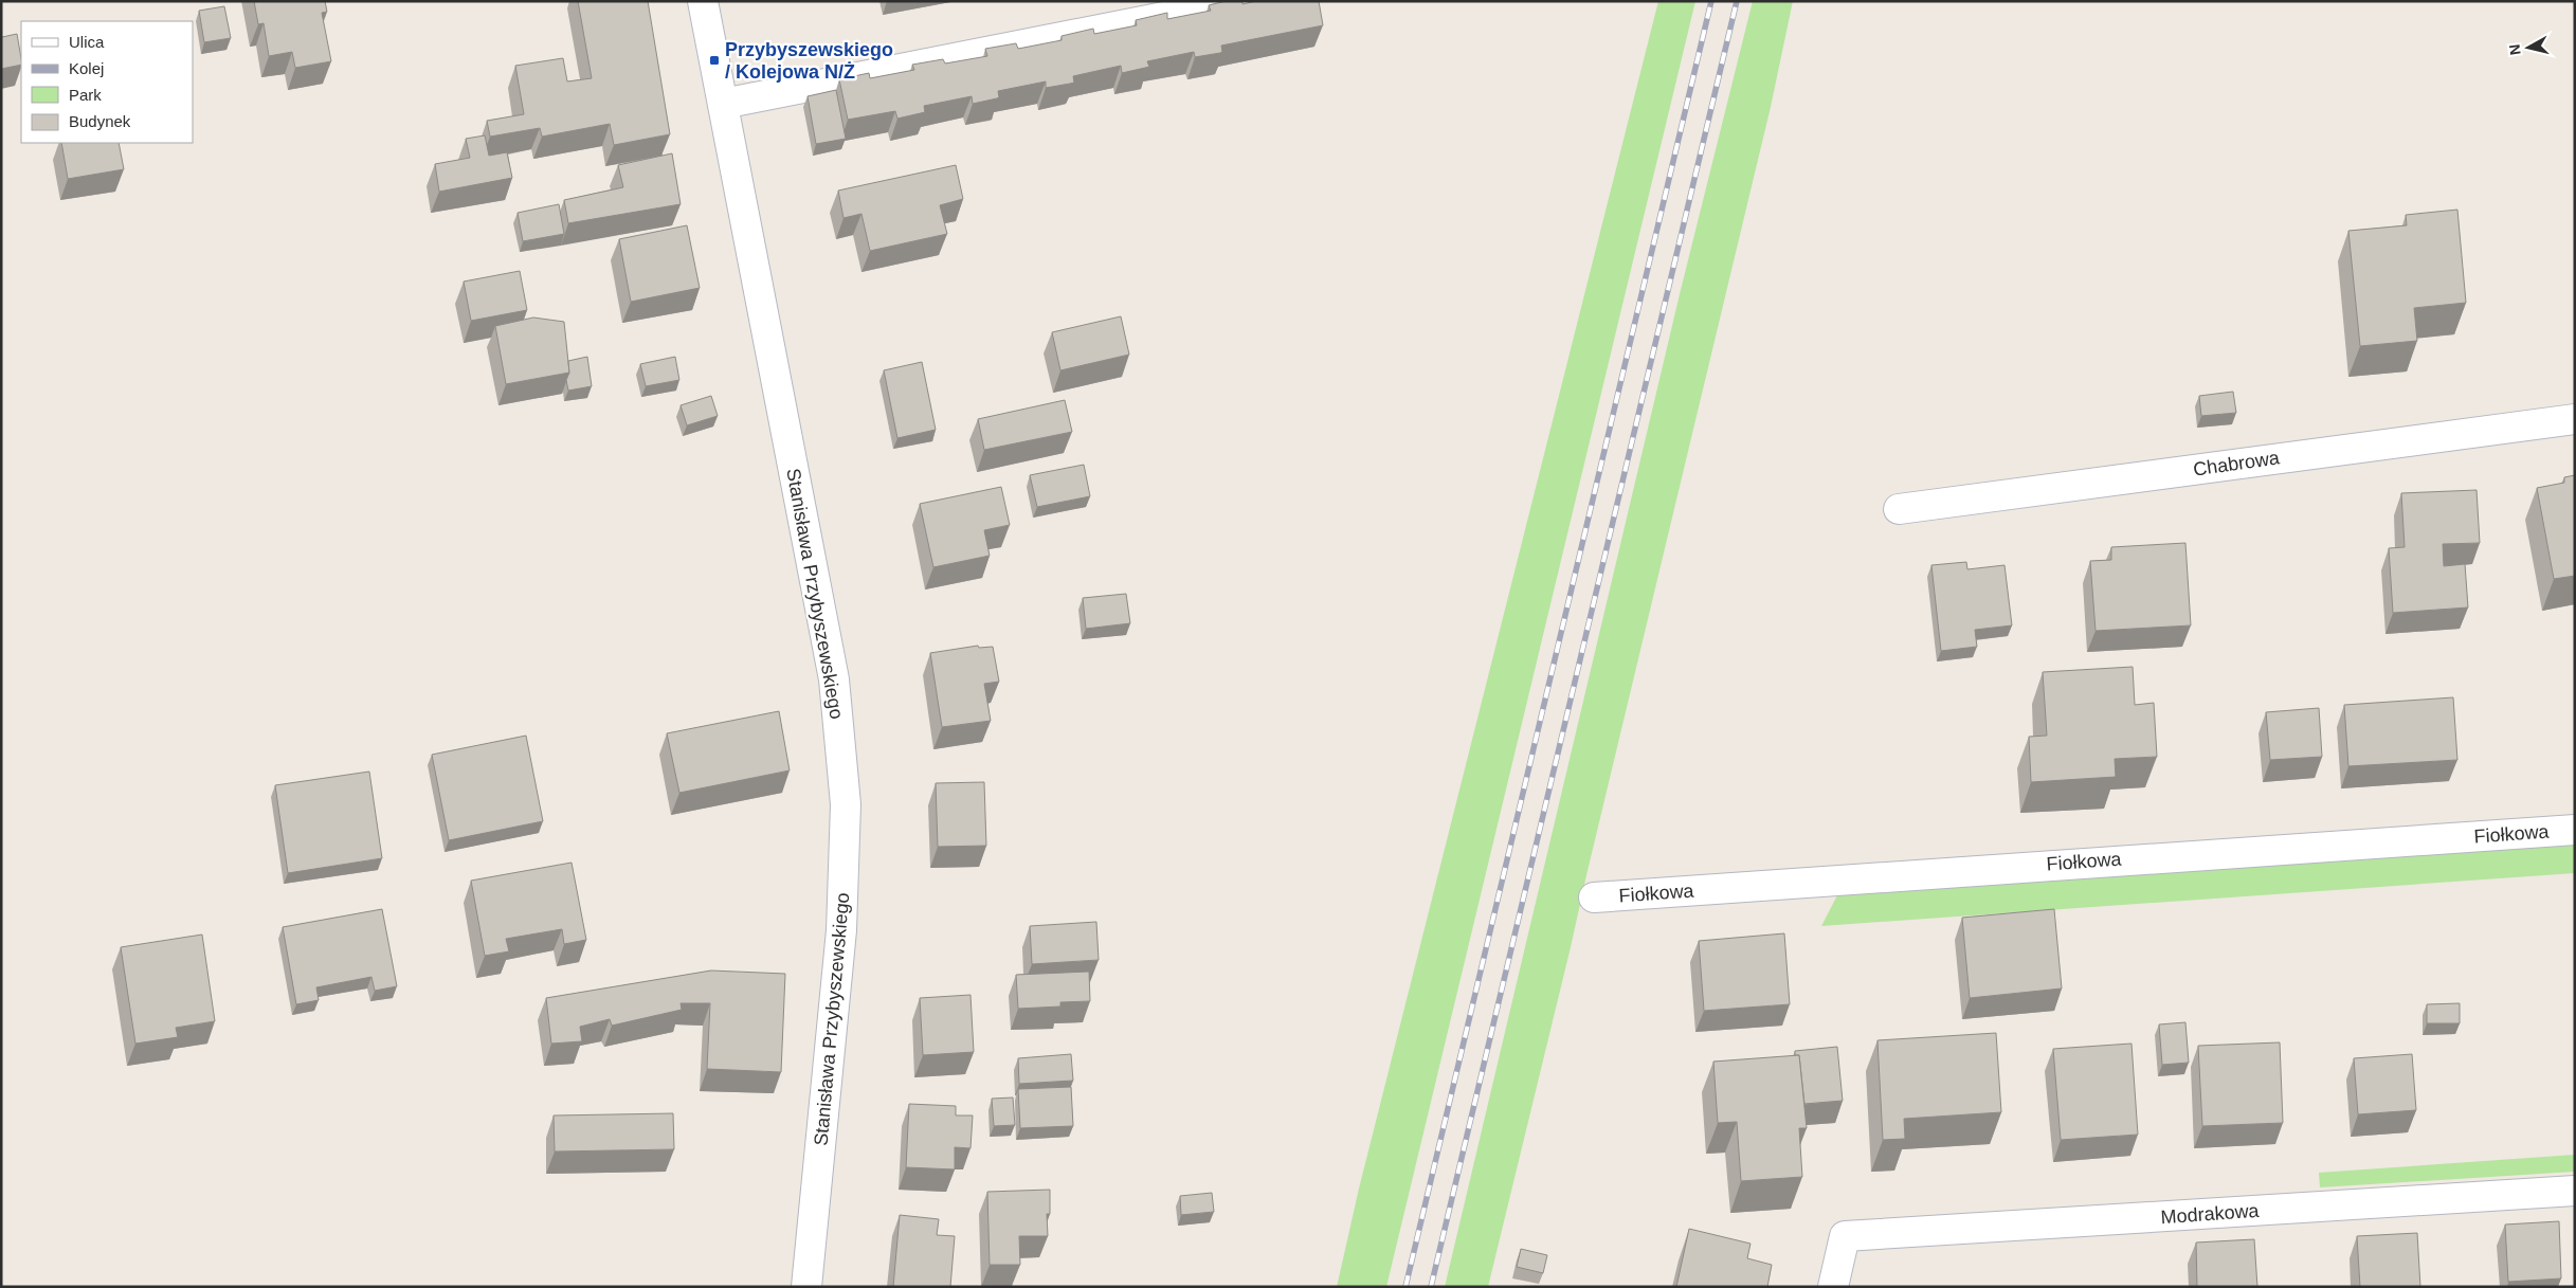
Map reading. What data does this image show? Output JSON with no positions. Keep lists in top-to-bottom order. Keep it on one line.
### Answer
{"streets":{"street":["Chabrowa","Stanisława Przybyszewskiego","Fiołkowa","Modrakowa"]},"places":{"transit":["Przybyszewskiego / Kolejowa N/Ż"]},"legend":["Ulica","Kolej","Park","Budynek"],"north":"left"}
